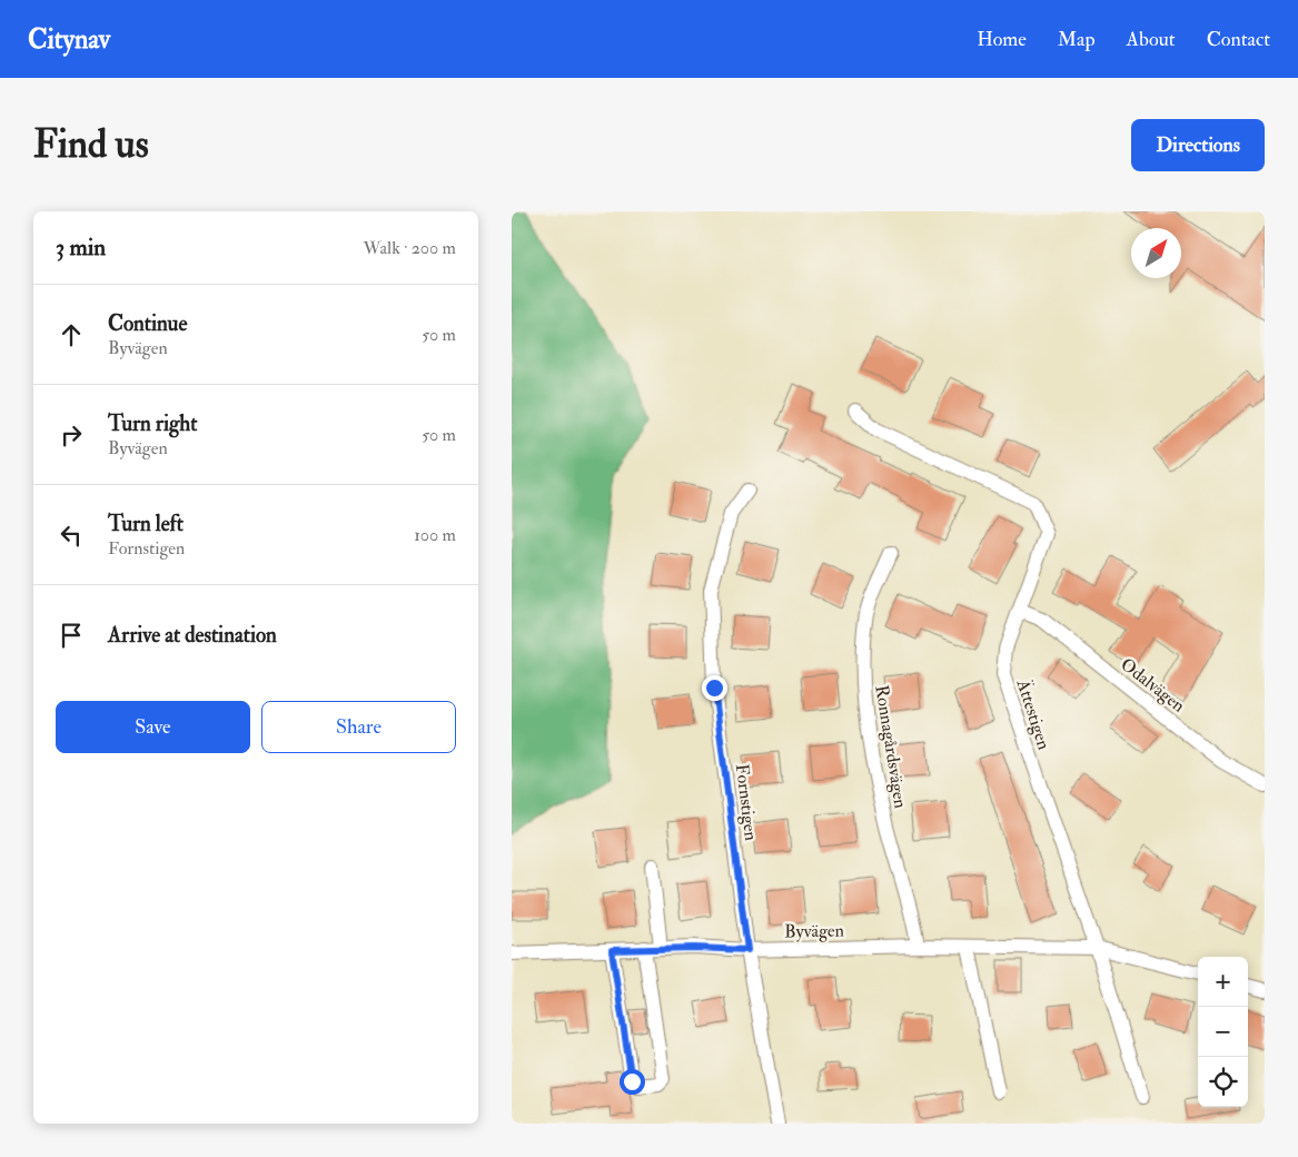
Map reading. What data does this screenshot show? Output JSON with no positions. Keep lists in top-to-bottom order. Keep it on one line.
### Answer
{"streets":{"street":["Odalvägen","Ättestigen","Ronnagårdsvägen","Fornstigen","Byvägen"]},"crossings":[["Odalvägen","Ättestigen"],["Ättestigen","Byvägen"],["Ronnagårdsvägen","Byvägen"],["Fornstigen","Byvägen"]],"north":"top right","page":{"header":"Citynav","nav":["Home","Map","About","Contact"],"buttons":["Directions",["Save","Share"]],"title":"Find us","heading":["3 min","Walk · 200 m"],"list":[["Continue","Byvägen","50 m"],["Turn right","Byvägen","50 m"],["Turn left","Fornstigen","100 m"],"Arrive at destination"],"map_buttons":["+","−"]}}
